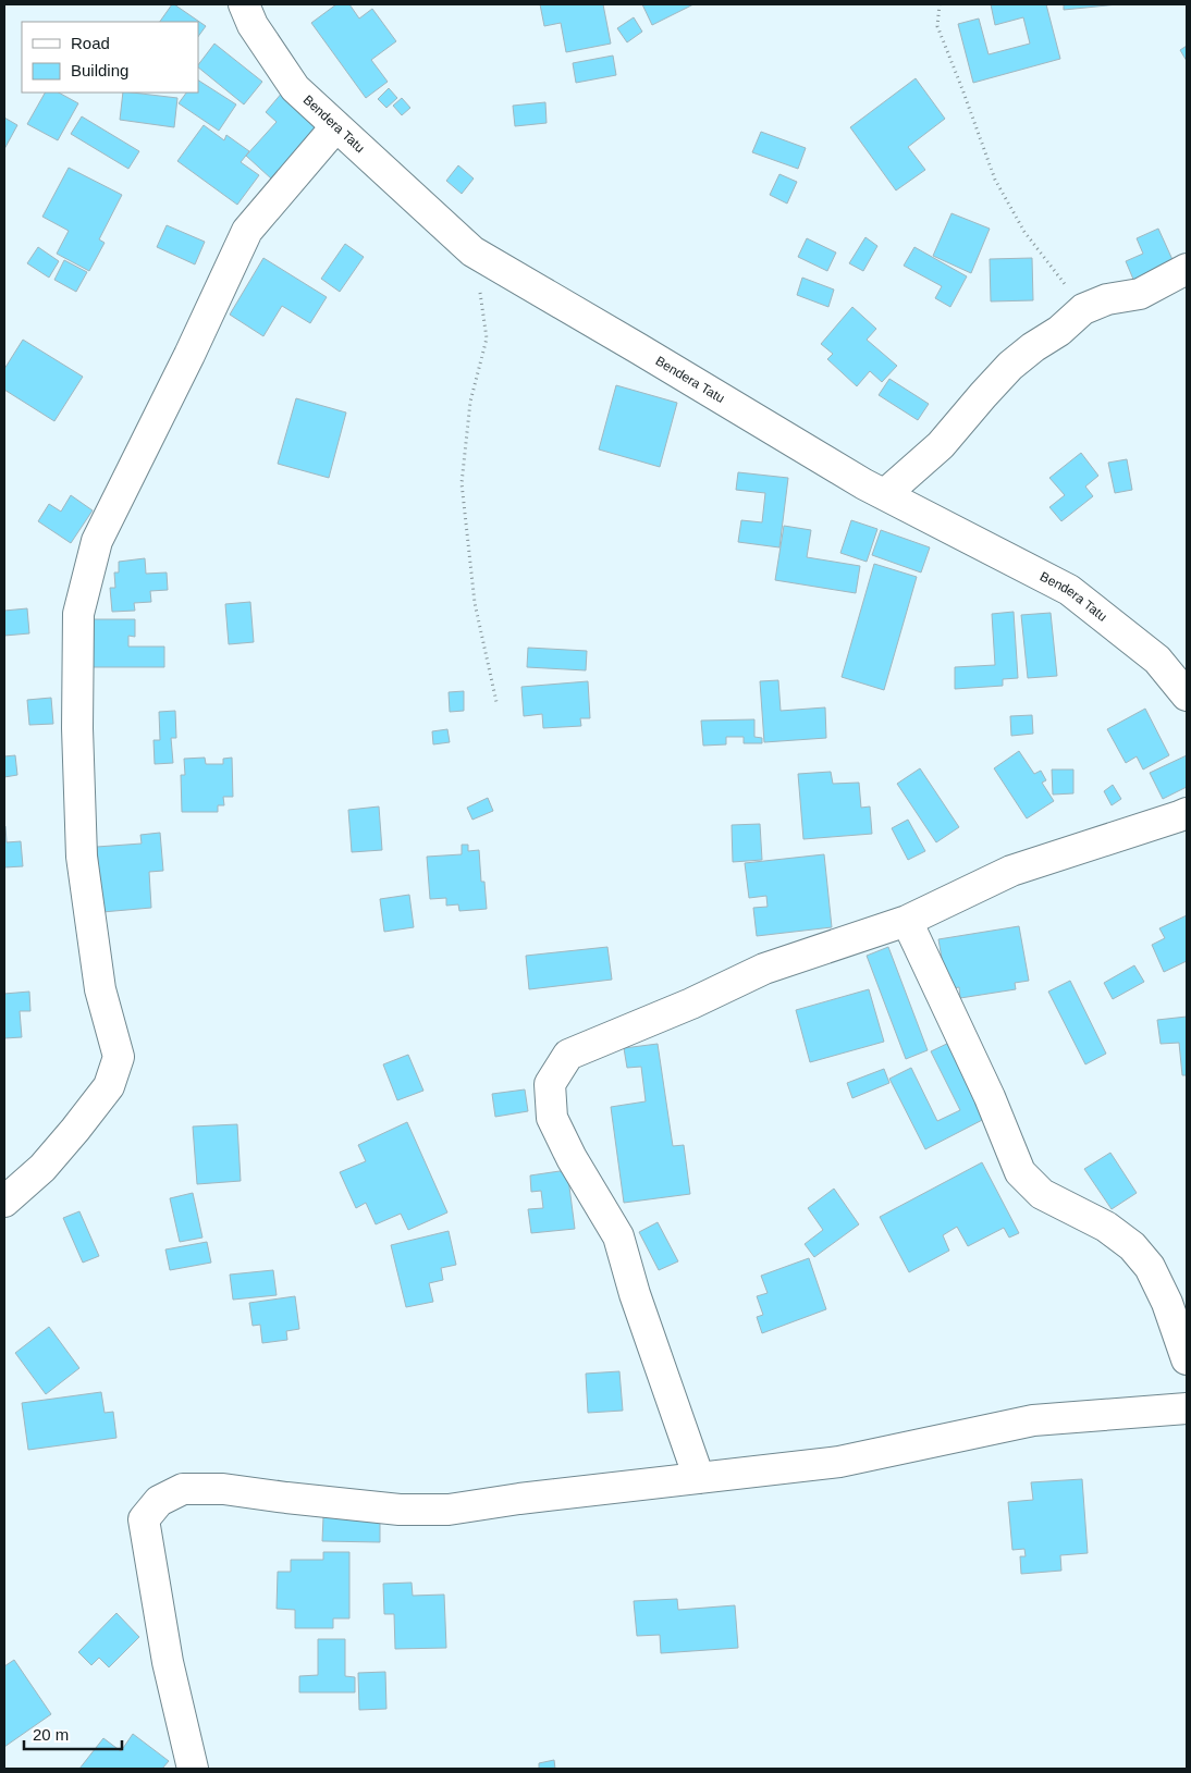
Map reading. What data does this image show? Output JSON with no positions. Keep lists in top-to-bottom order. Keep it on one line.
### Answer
{"streets":{"street":["Bendera Tatu"]},"legend":["Road","Building"],"scale_bar":"20 m"}
